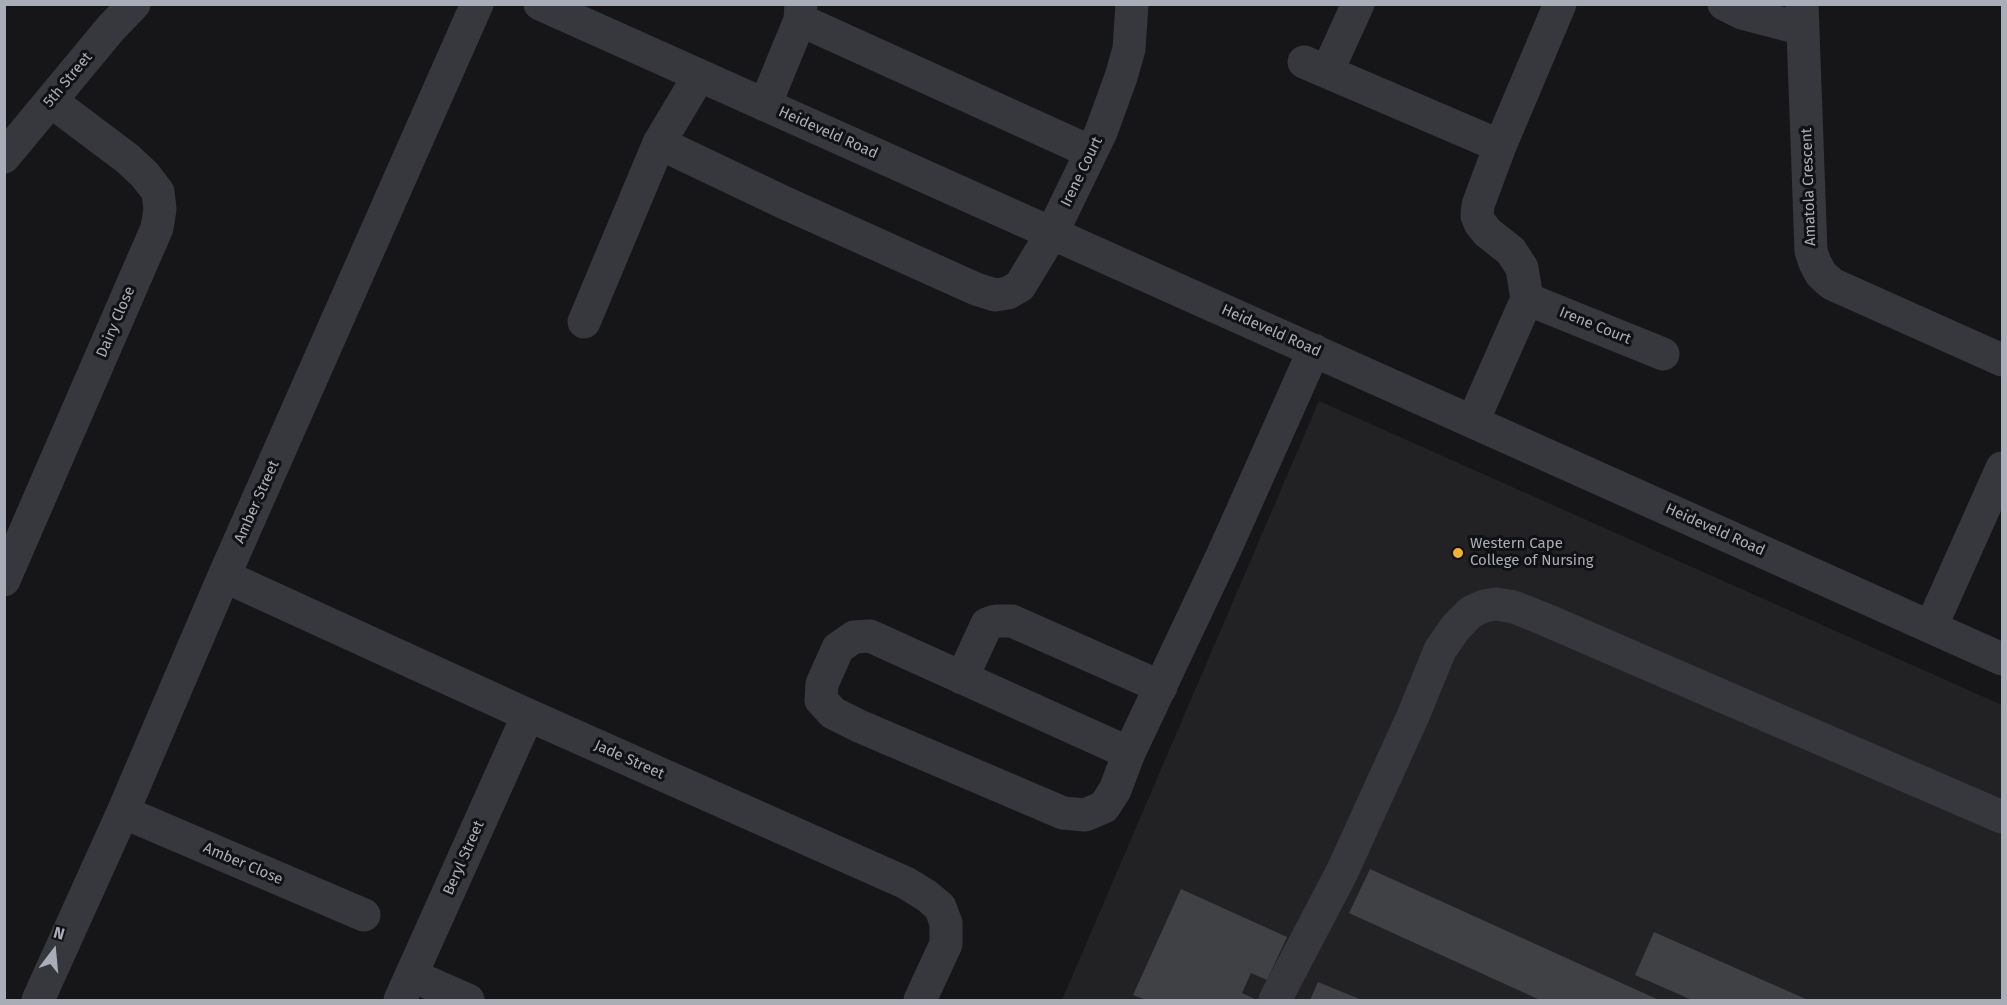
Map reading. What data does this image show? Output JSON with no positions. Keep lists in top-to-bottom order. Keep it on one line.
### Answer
{"streets":{"street":["5th Street","Heideveld Road","Irene Court","Amatola Crescent","Dairy Close","Amber Street","Jade Street","Beryl Street","Amber Close"]},"crossings":[["5th Street","Dairy Close"],["Heideveld Road","Irene Court"],["Amber Street","Jade Street"],["Amber Street","Amber Close"],["Jade Street","Beryl Street"]],"places":["Western Cape College of Nursing"],"north":"top"}
